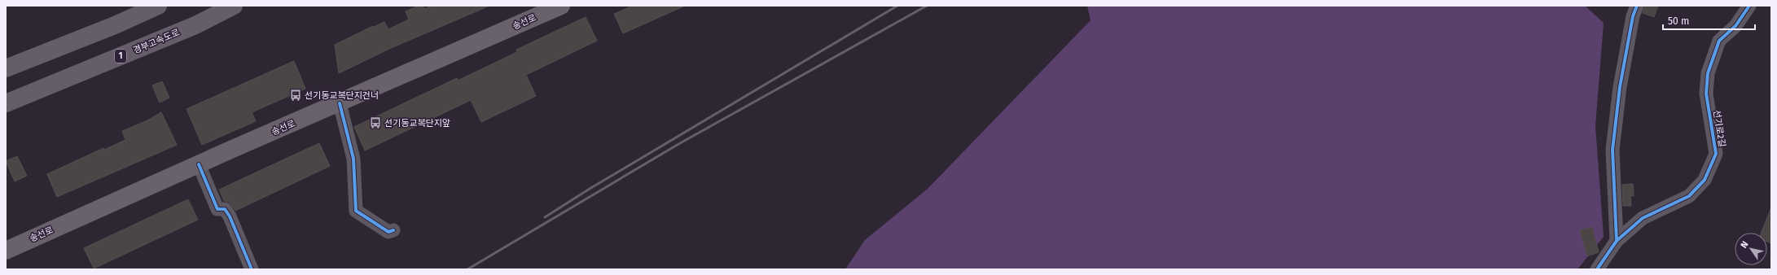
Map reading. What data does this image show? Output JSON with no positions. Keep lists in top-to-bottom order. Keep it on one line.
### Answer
{"streets":{"highway":["경부고속도로","1"],"main road":["송선로"],"street":["선기로2길"]},"places":{"bus stop":["선기동교복단지건너","선기동교복단지앞"]},"scale_bar":"50 m","north":"top left"}
